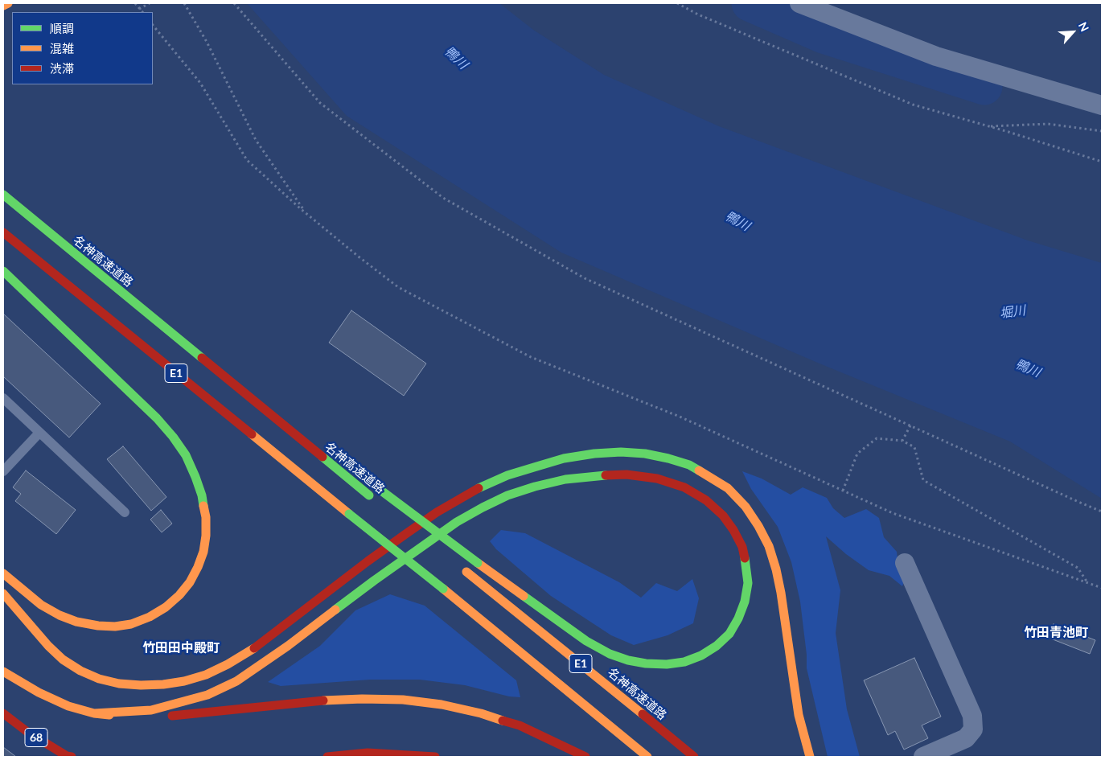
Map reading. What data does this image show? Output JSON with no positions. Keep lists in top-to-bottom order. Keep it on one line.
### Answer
{"streets":{"main road":["名神高速道路","E1","68"]},"districts":["竹田青池町","竹田田中殿町"],"water":["鴨川","堀川"],"legend":["順調","混雑","渋滞"],"north":"top right"}
